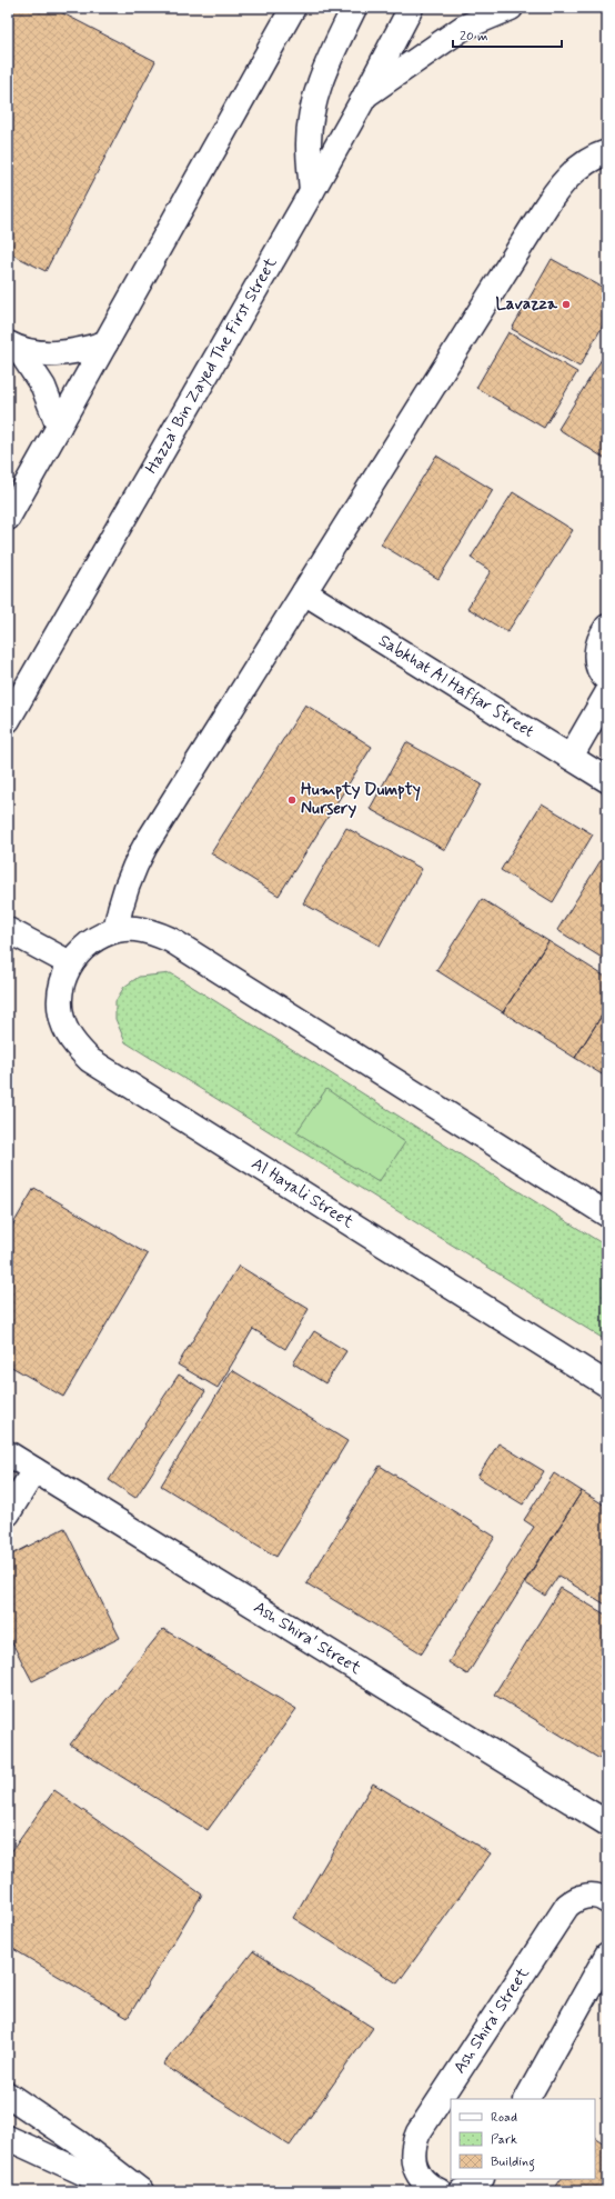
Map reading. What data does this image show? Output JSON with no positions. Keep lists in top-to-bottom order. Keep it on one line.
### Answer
{"streets":{"main road":["Hazza' Bin Zayed The First Street","Sabkhat Al Haffar Street","Al Hayali Street","Ash Shira' Street"]},"places":["Lavazza","Humpty Dumpty Nursery"],"legend":["Road","Park","Building"],"scale_bar":"20 m"}
